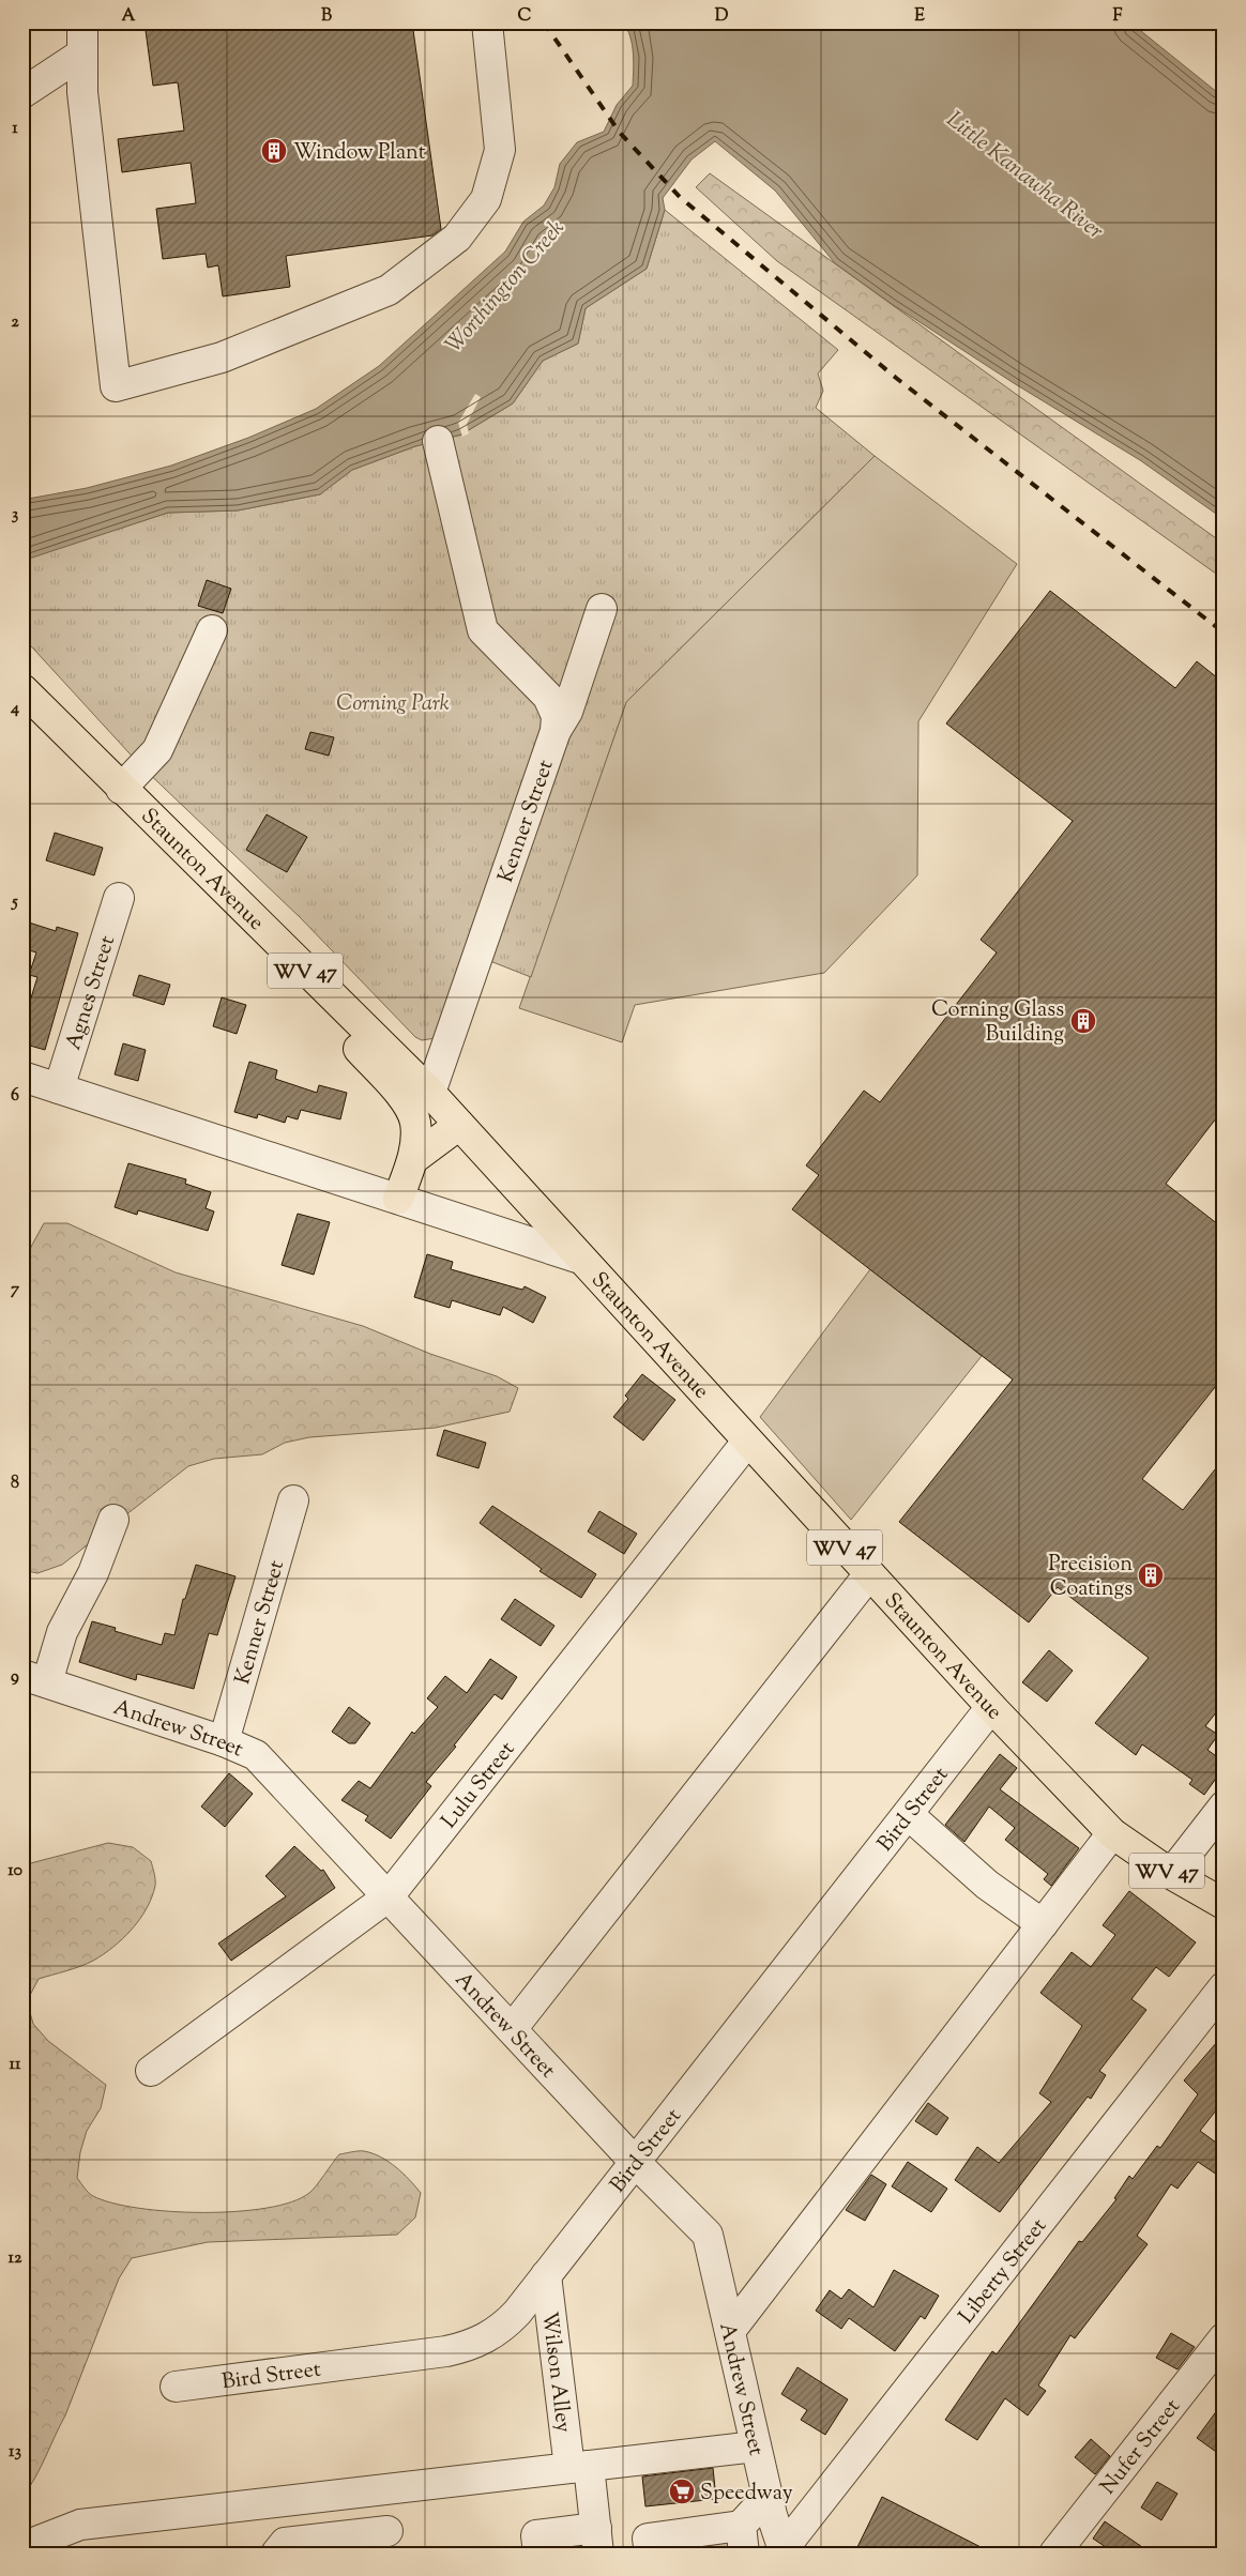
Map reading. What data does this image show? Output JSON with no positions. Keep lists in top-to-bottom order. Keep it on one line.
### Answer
{"streets":{"main road":["Staunton Avenue","WV 47"],"street":["Kenner Street","Agnes Street","Andrew Street","Lulu Street","Bird Street","Liberty Street","Wilson Alley","Nufer Street"]},"crossings":[["Kenner Street","Staunton Avenue"],["Kenner Street","Andrew Street"],["Staunton Avenue","Agnes Street"],["Staunton Avenue","Lulu Street"],["Staunton Avenue","Bird Street"],["Andrew Street","Lulu Street"],["Andrew Street","Bird Street"],["Andrew Street","Liberty Street"],["Bird Street","Wilson Alley"]],"water":["Little Kanawha River","Worthington Creek"],"parks":["Corning Park"],"places":{"building":["Window Plant","Corning Glass Building","Precision Coatings"],"supermarket":["Speedway"]},"grid":{"columns":["A","B","C","D","E","F"],"rows":["1","2","3","4","5","6","7","8","9","10","11","12","13"]}}
